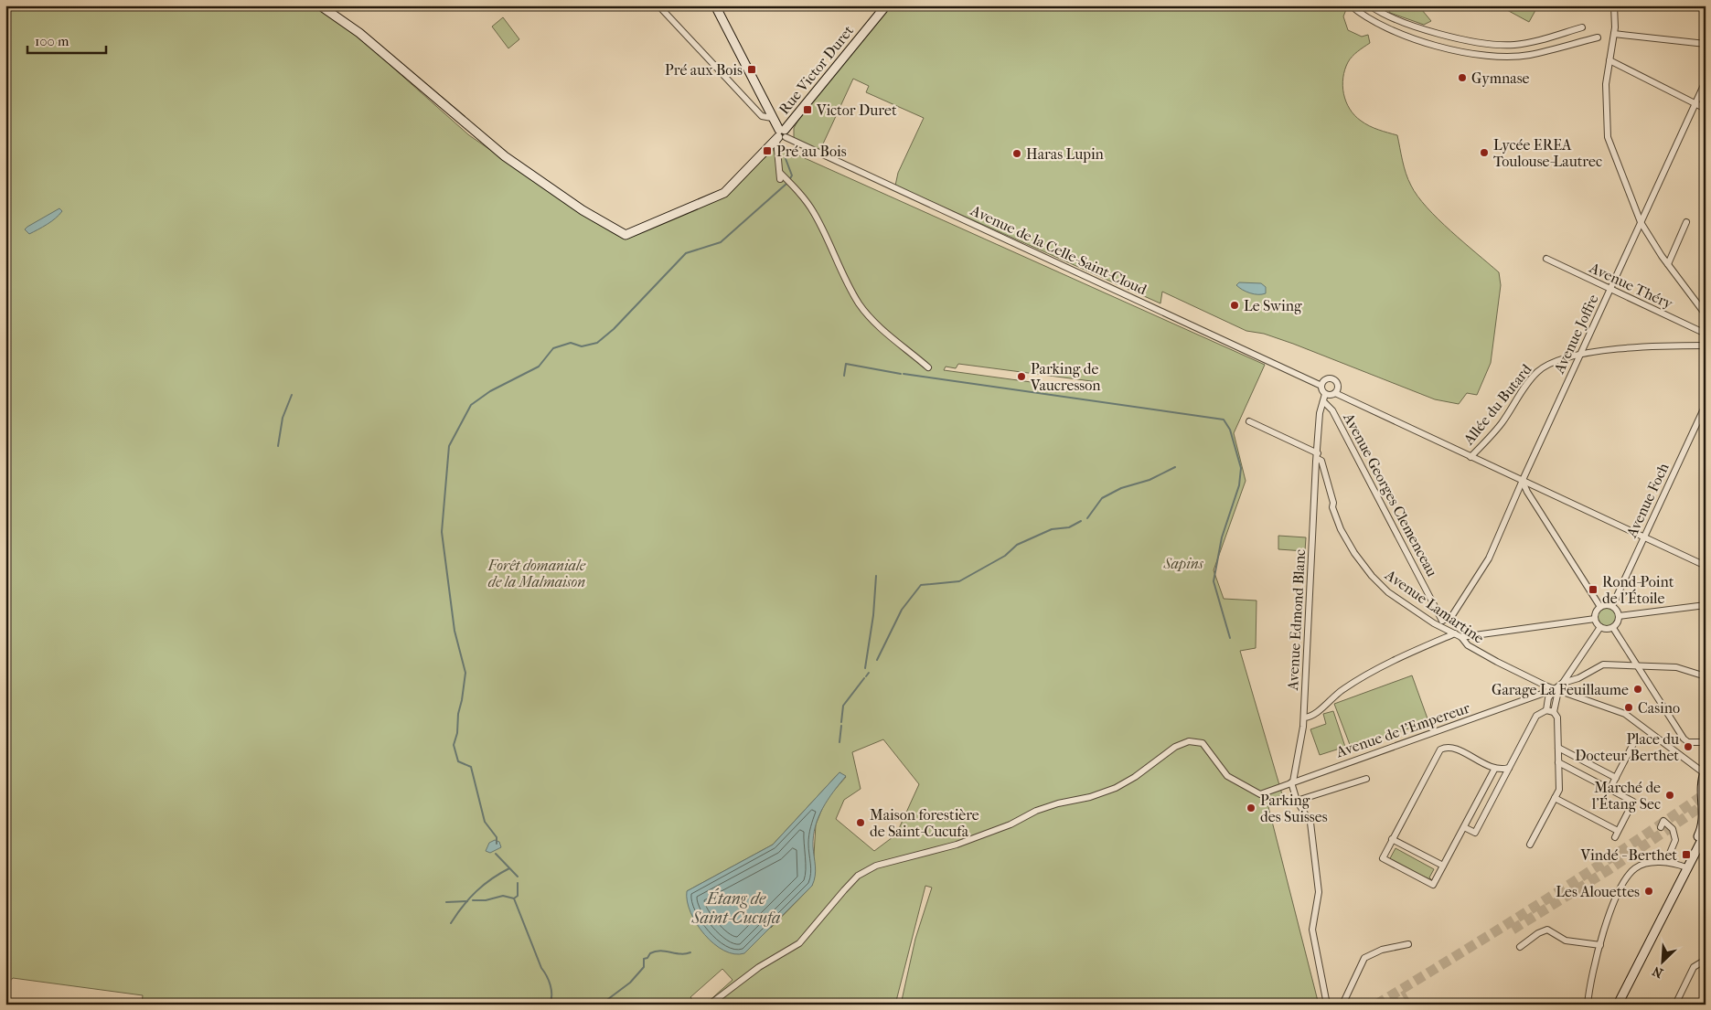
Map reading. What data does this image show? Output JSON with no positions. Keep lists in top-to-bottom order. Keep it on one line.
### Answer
{"streets":{"street":["Rue Victor Duret","Avenue de la Celle-Saint-Cloud","Avenue Théry","Avenue Joffre","Allée du Butard","Avenue Georges Clemenceau","Avenue Foch","Avenue Lamartine","Avenue Edmond Blanc","Avenue de l'Empereur"]},"crossings":[["Rue Victor Duret","Avenue de la Celle-Saint-Cloud"],["Avenue de la Celle-Saint-Cloud","Avenue Joffre"],["Avenue de la Celle-Saint-Cloud","Allée du Butard"],["Avenue de la Celle-Saint-Cloud","Avenue Foch"],["Avenue de la Celle-Saint-Cloud","Avenue Edmond Blanc"],["Avenue Théry","Avenue Joffre"],["Avenue Joffre","Allée du Butard"],["Avenue Joffre","Avenue Georges Clemenceau"],["Avenue Joffre","Avenue Lamartine"],["Avenue Georges Clemenceau","Avenue Lamartine"],["Avenue Georges Clemenceau","Avenue Edmond Blanc"],["Avenue Lamartine","Avenue Edmond Blanc"],["Avenue Lamartine","Avenue de l'Empereur"],["Avenue Edmond Blanc","Avenue de l'Empereur"]],"water":["Étang de Saint-Cucufa"],"parks":["Sapins","Forêt domaniale de la Malmaison"],"places":{"transit":["Pré aux Bois","Victor Duret","Pré au Bois","Rond-Point de l'Étoile","Vindé - Berthet"],"other":["Gymnase","Lycée EREA Toulouse-Lautrec","Haras Lupin","Le Swing","Parking de Vaucresson","Garage La Feuillaume","Casino","Place du Docteur Berthet","Marché de l’Étang Sec","Parking des Suisses","Maison forestière de Saint-Cucufa","Les Alouettes"]},"scale_bar":"100 m","north":"bottom left"}
